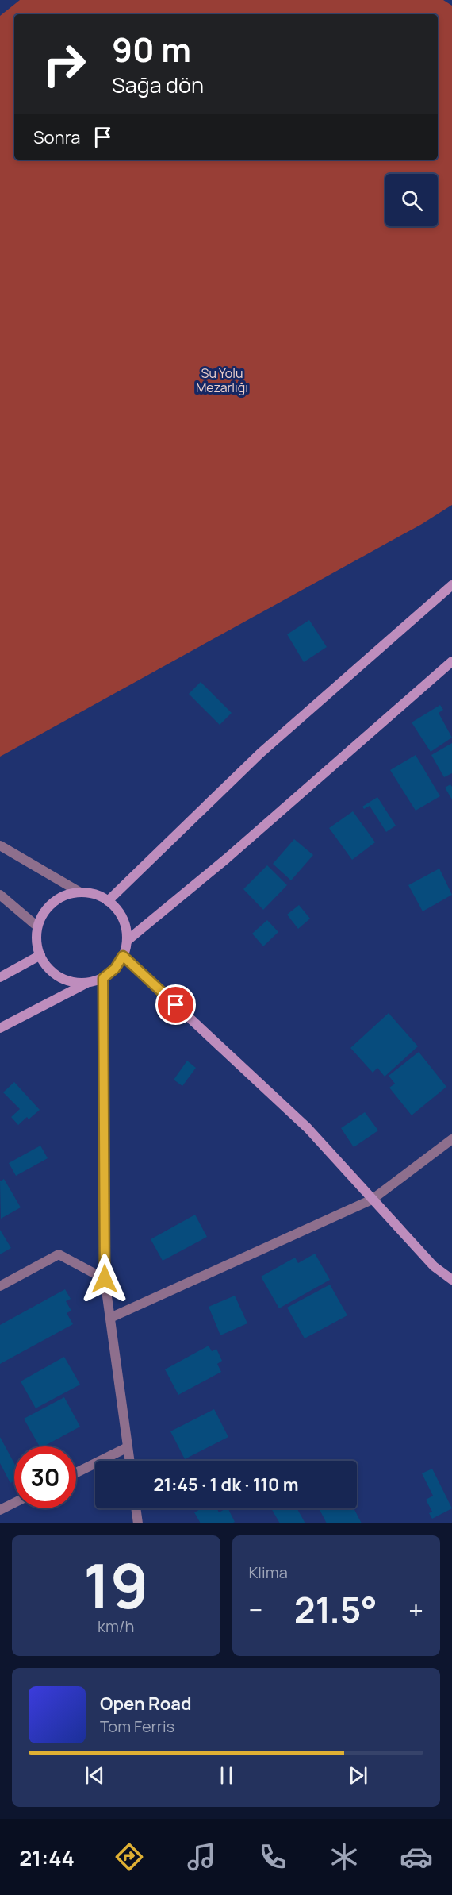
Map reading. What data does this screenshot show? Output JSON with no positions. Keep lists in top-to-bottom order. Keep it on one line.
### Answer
{"parks":["Su Yolu Mezarlığı"],"page":{"turn":["90 m","Sağa dön"],"then":"Sonra","limit":"30","trip":"21:45 · 1 dk · 110 m","tile":[["19","km/h"],"Klima"],"heat":["−","21.5°","+"],"song":["Open Road","Tom Ferris"],"tabs":"21:44"}}
